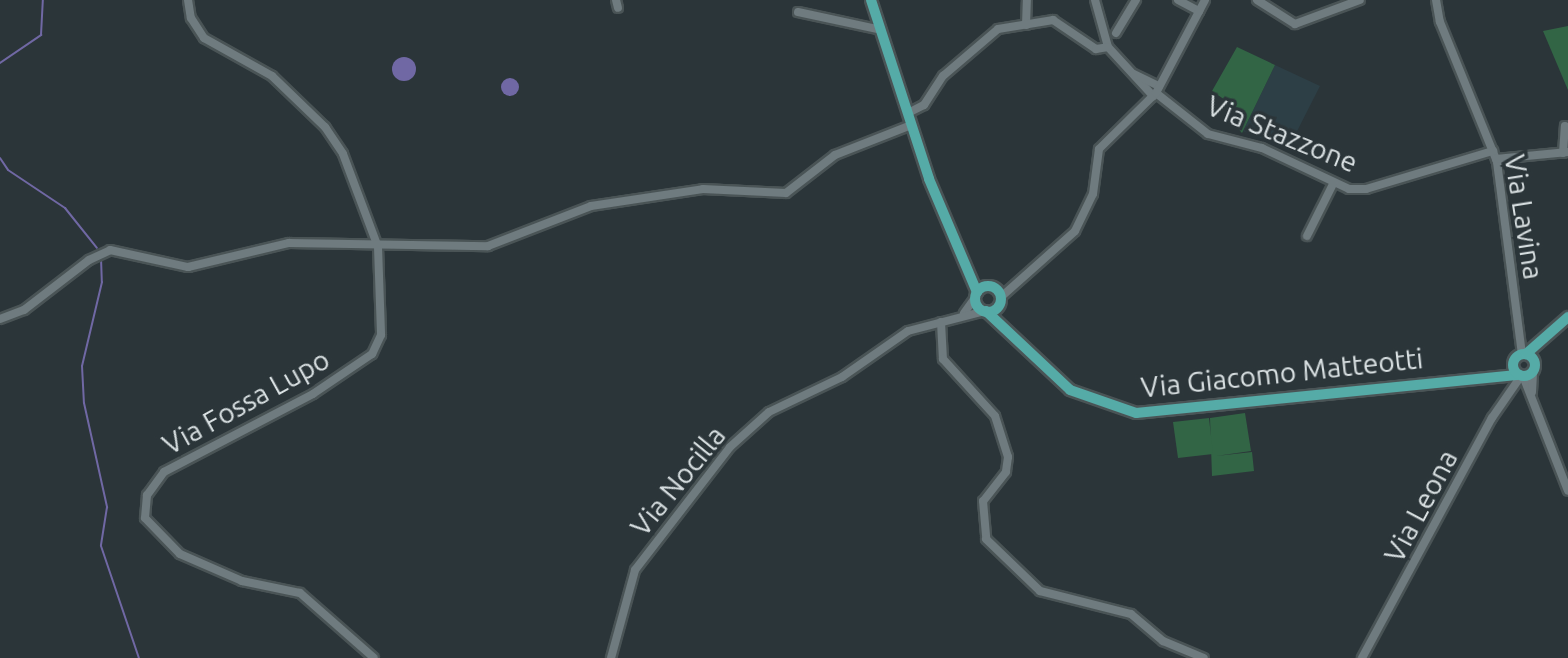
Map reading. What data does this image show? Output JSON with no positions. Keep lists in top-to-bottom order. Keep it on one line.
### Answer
{"streets":{"main road":["Via Giacomo Matteotti"],"street":["Via Stazzone","Via Lavina","Via Fossa Lupo","Via Nocilla","Via Leona"]},"crossings":[["Via Stazzone","Via Lavina"],["Via Giacomo Matteotti","Via Nocilla"],["Via Giacomo Matteotti","Via Leona"]]}
